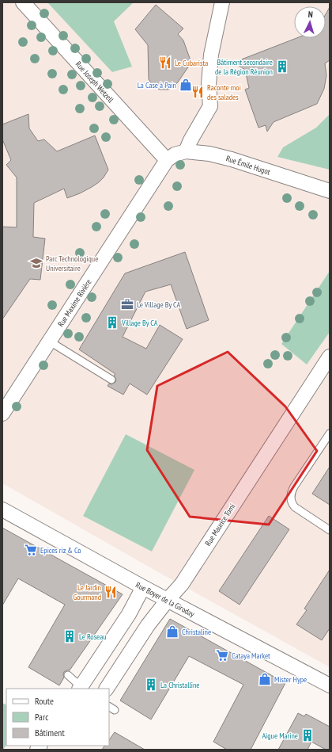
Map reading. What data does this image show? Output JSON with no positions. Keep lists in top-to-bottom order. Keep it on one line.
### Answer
{"streets":{"street":["Rue Joseph Wetzell","Rue Émile Hugot","Rue Maxime Rivière","Rue Maurice Tomi","Rue Boyer de la Giroday"]},"crossings":[["Rue Joseph Wetzell","Rue Émile Hugot"],["Rue Joseph Wetzell","Rue Maxime Rivière"],["Rue Émile Hugot","Rue Maxime Rivière"],["Rue Maurice Tomi","Rue Boyer de la Giroday"]],"places":{"restaurant":["Le Cubarista","Raconte moi des salades","Le Jardin Gourmand"],"building":["Bâtiment secondaire de la Région Réunion","Village By CA","Le Roseau","La Christalline","Aigue Marine"],"shop":["La Case à Pain","Christaline","Mister Hype"],"school or university":["Parc Technologique Universitaire"],"office":["Le Village By CA"],"supermarket":["Epices riz & Co","Cataya Market"]},"legend":["Route","Parc","Bâtiment"],"north":"top"}
